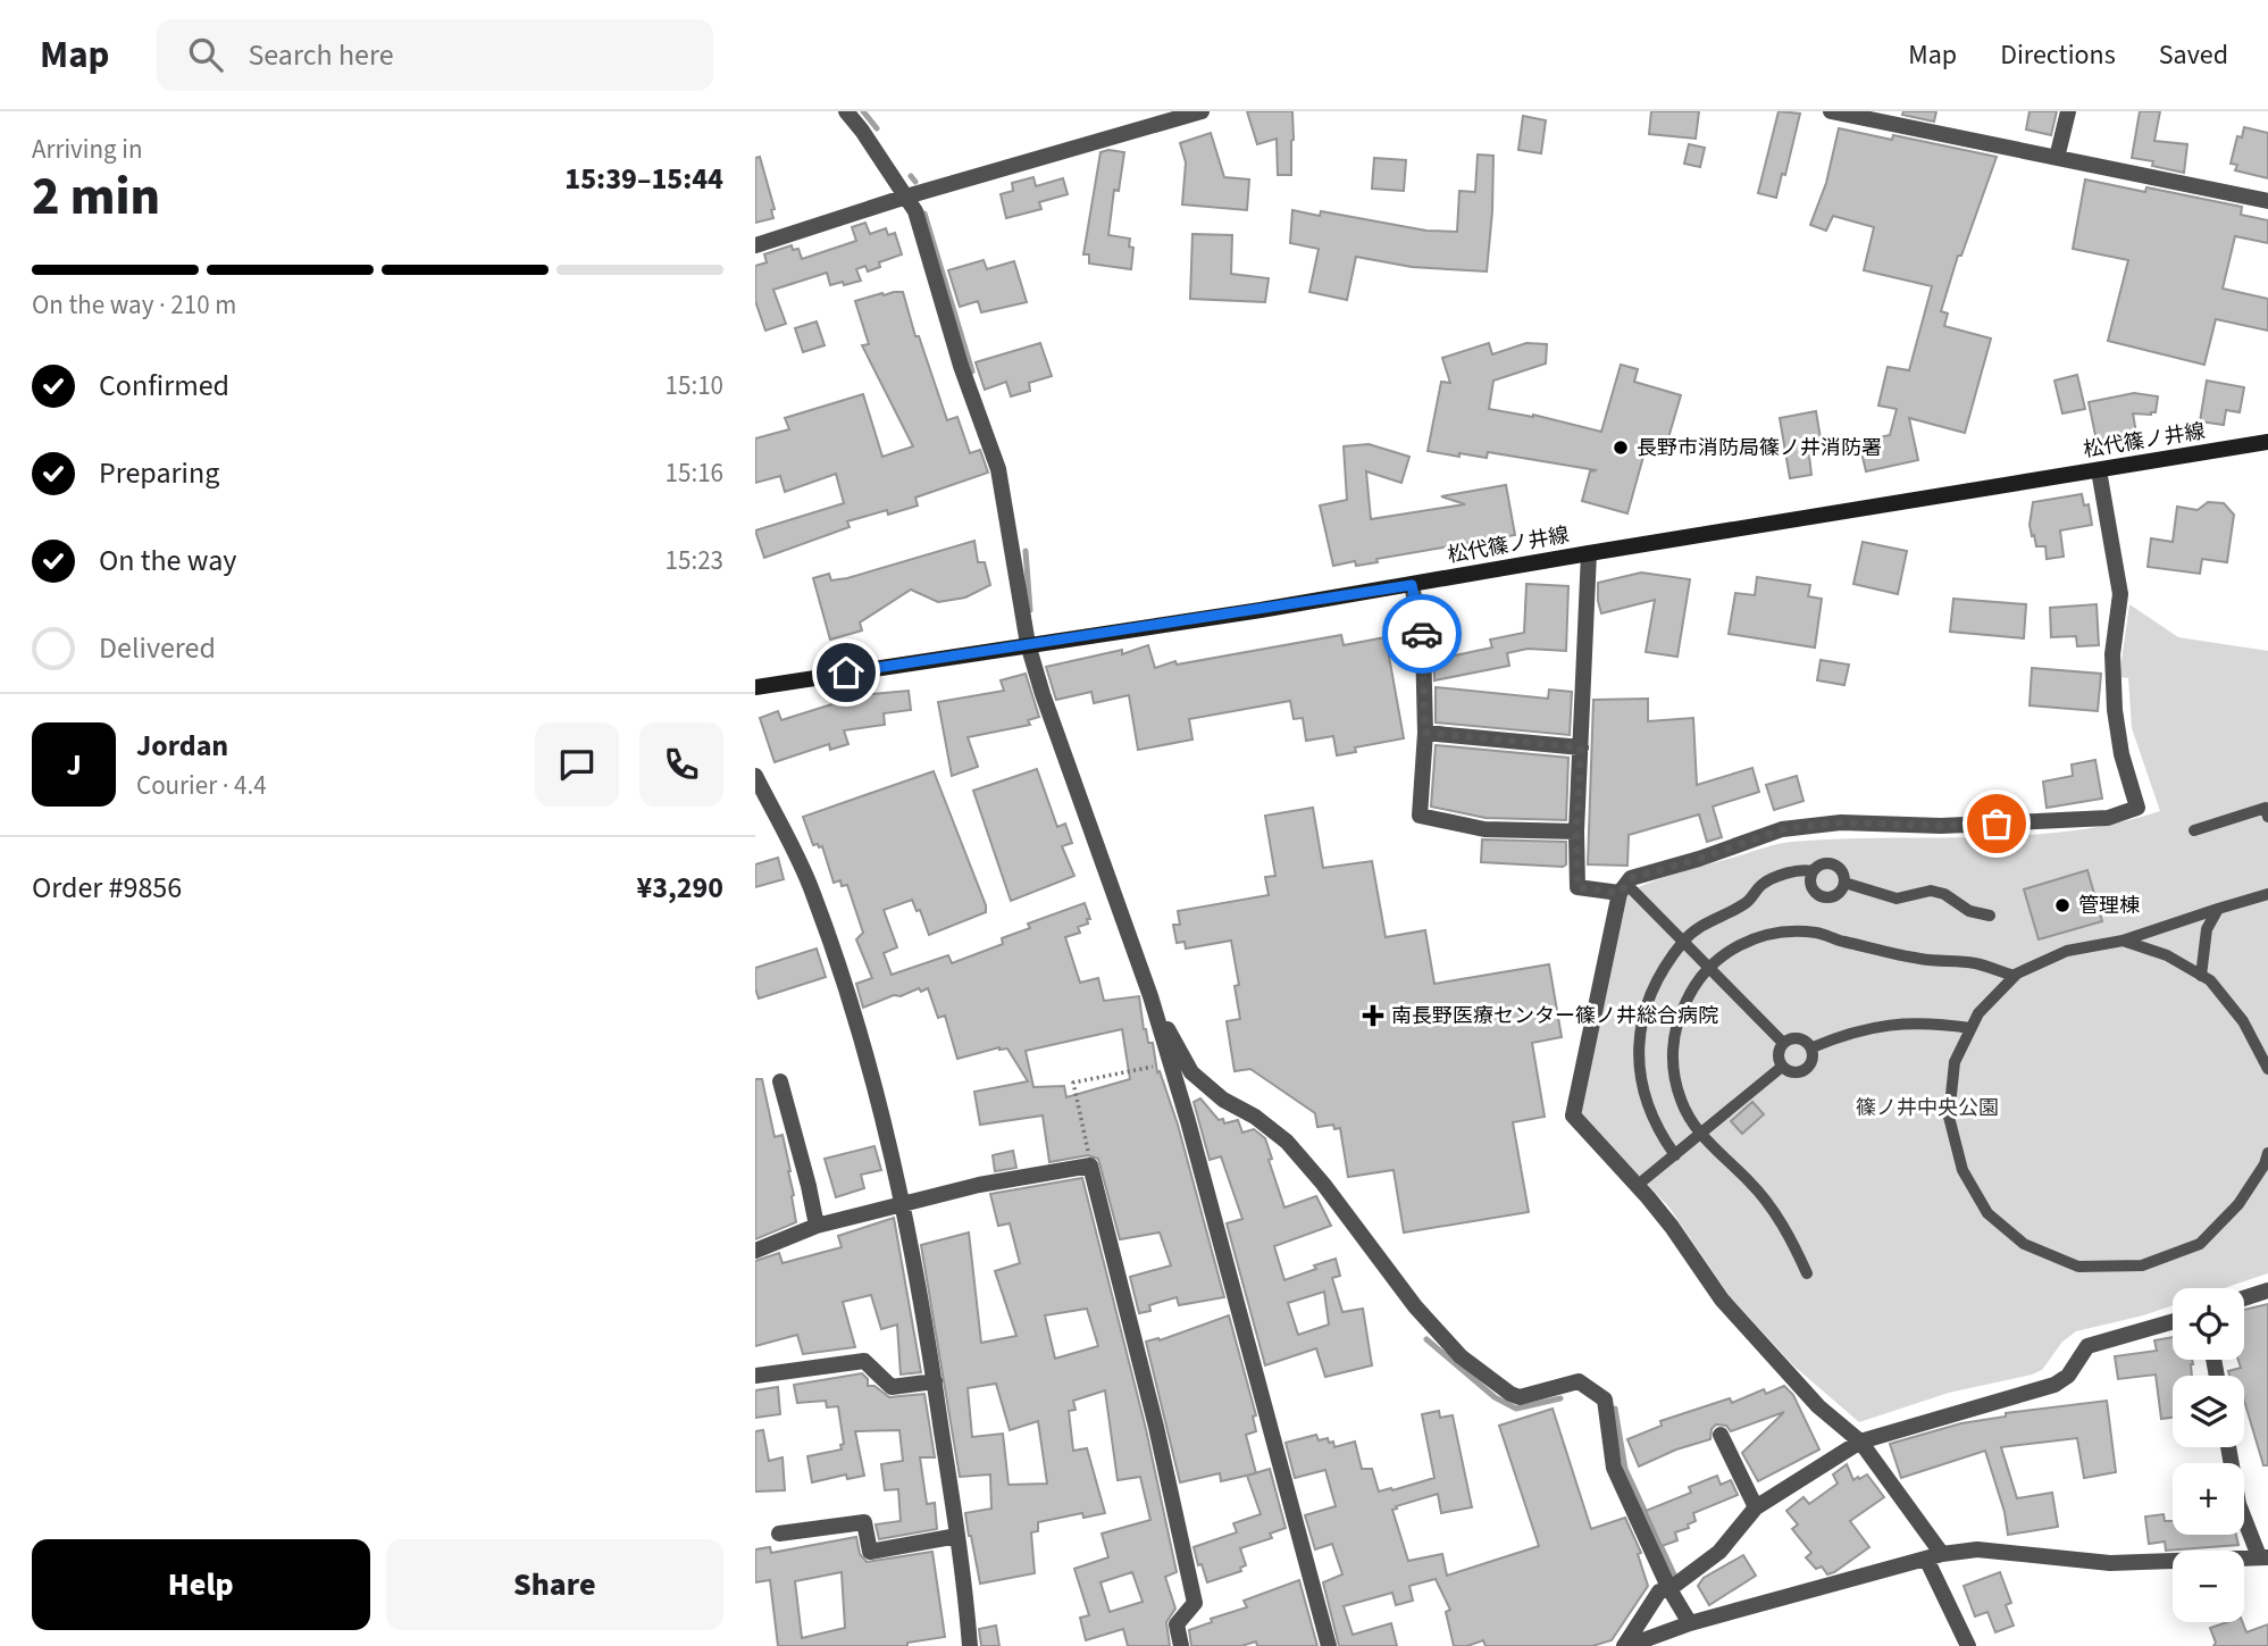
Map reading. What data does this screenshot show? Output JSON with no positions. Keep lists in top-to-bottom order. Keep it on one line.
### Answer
{"streets":{"main road":["松代篠ノ井線"]},"parks":["篠ノ井中央公園"],"places":{"other":["長野市消防局篠ノ井消防署","管理棟"],"health":["南長野医療センター篠ノ井総合病院"]},"page":{"header":"Map","search":"Search here","nav":["Map","Directions","Saved"],"heading":["2 min","Arriving in","15:39–15:44"],"panel":["Jordan","Courier · 4.4","Order #9856","¥3,290"],"bar":"On the way · 210 m","list":[["Confirmed","15:10"],["Preparing","15:16"],["On the way","15:23"],"Delivered"],"round":"J","map_buttons":["+","−"],"buttons":["Help","Share"]}}
